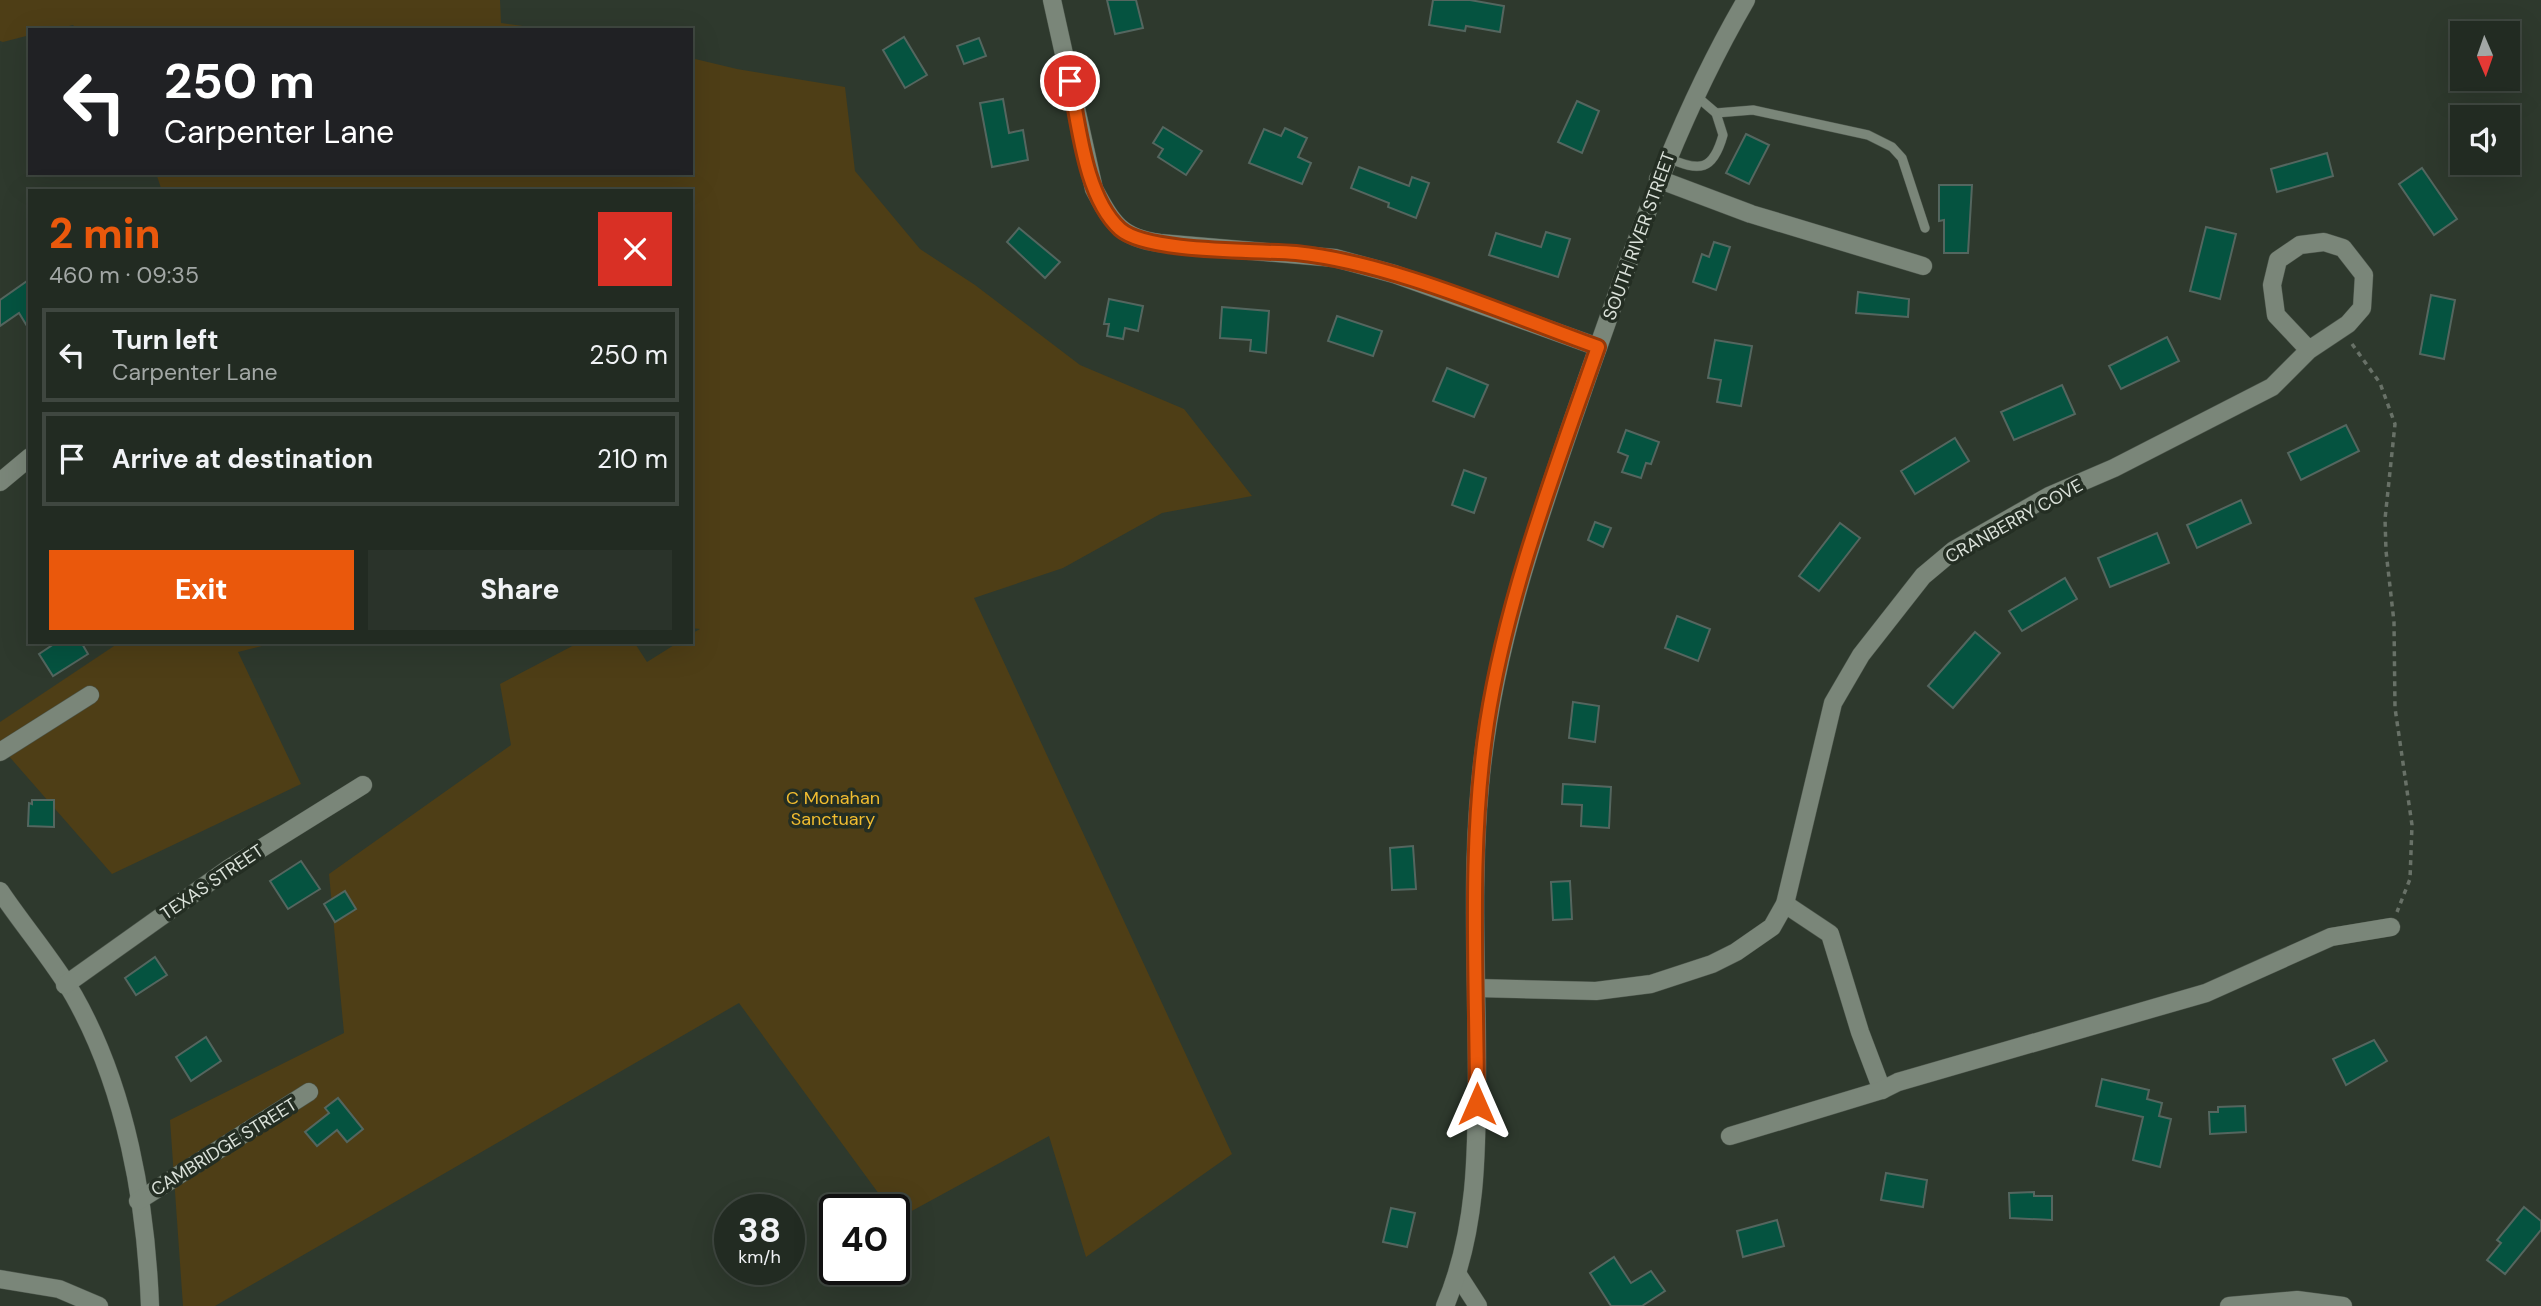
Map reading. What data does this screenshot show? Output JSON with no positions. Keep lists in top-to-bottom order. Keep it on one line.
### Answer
{"streets":{"street":["SOUTH RIVER STREET","CRANBERRY COVE","TEXAS STREET","CAMBRIDGE STREET"]},"crossings":[["SOUTH RIVER STREET","CRANBERRY COVE"]],"parks":["C Monahan Sanctuary"],"north":"bottom","page":{"turn":["250 m","Carpenter Lane"],"heading":["2 min","460 m · 09:35"],"list":[{"name":"Turn left","note":"Carpenter Lane","value":"250 m"},{"name":"Arrive at destination","value":"210 m"}],"buttons":["Exit","Share"],"speed":"38 km/h","limit":"40"}}
